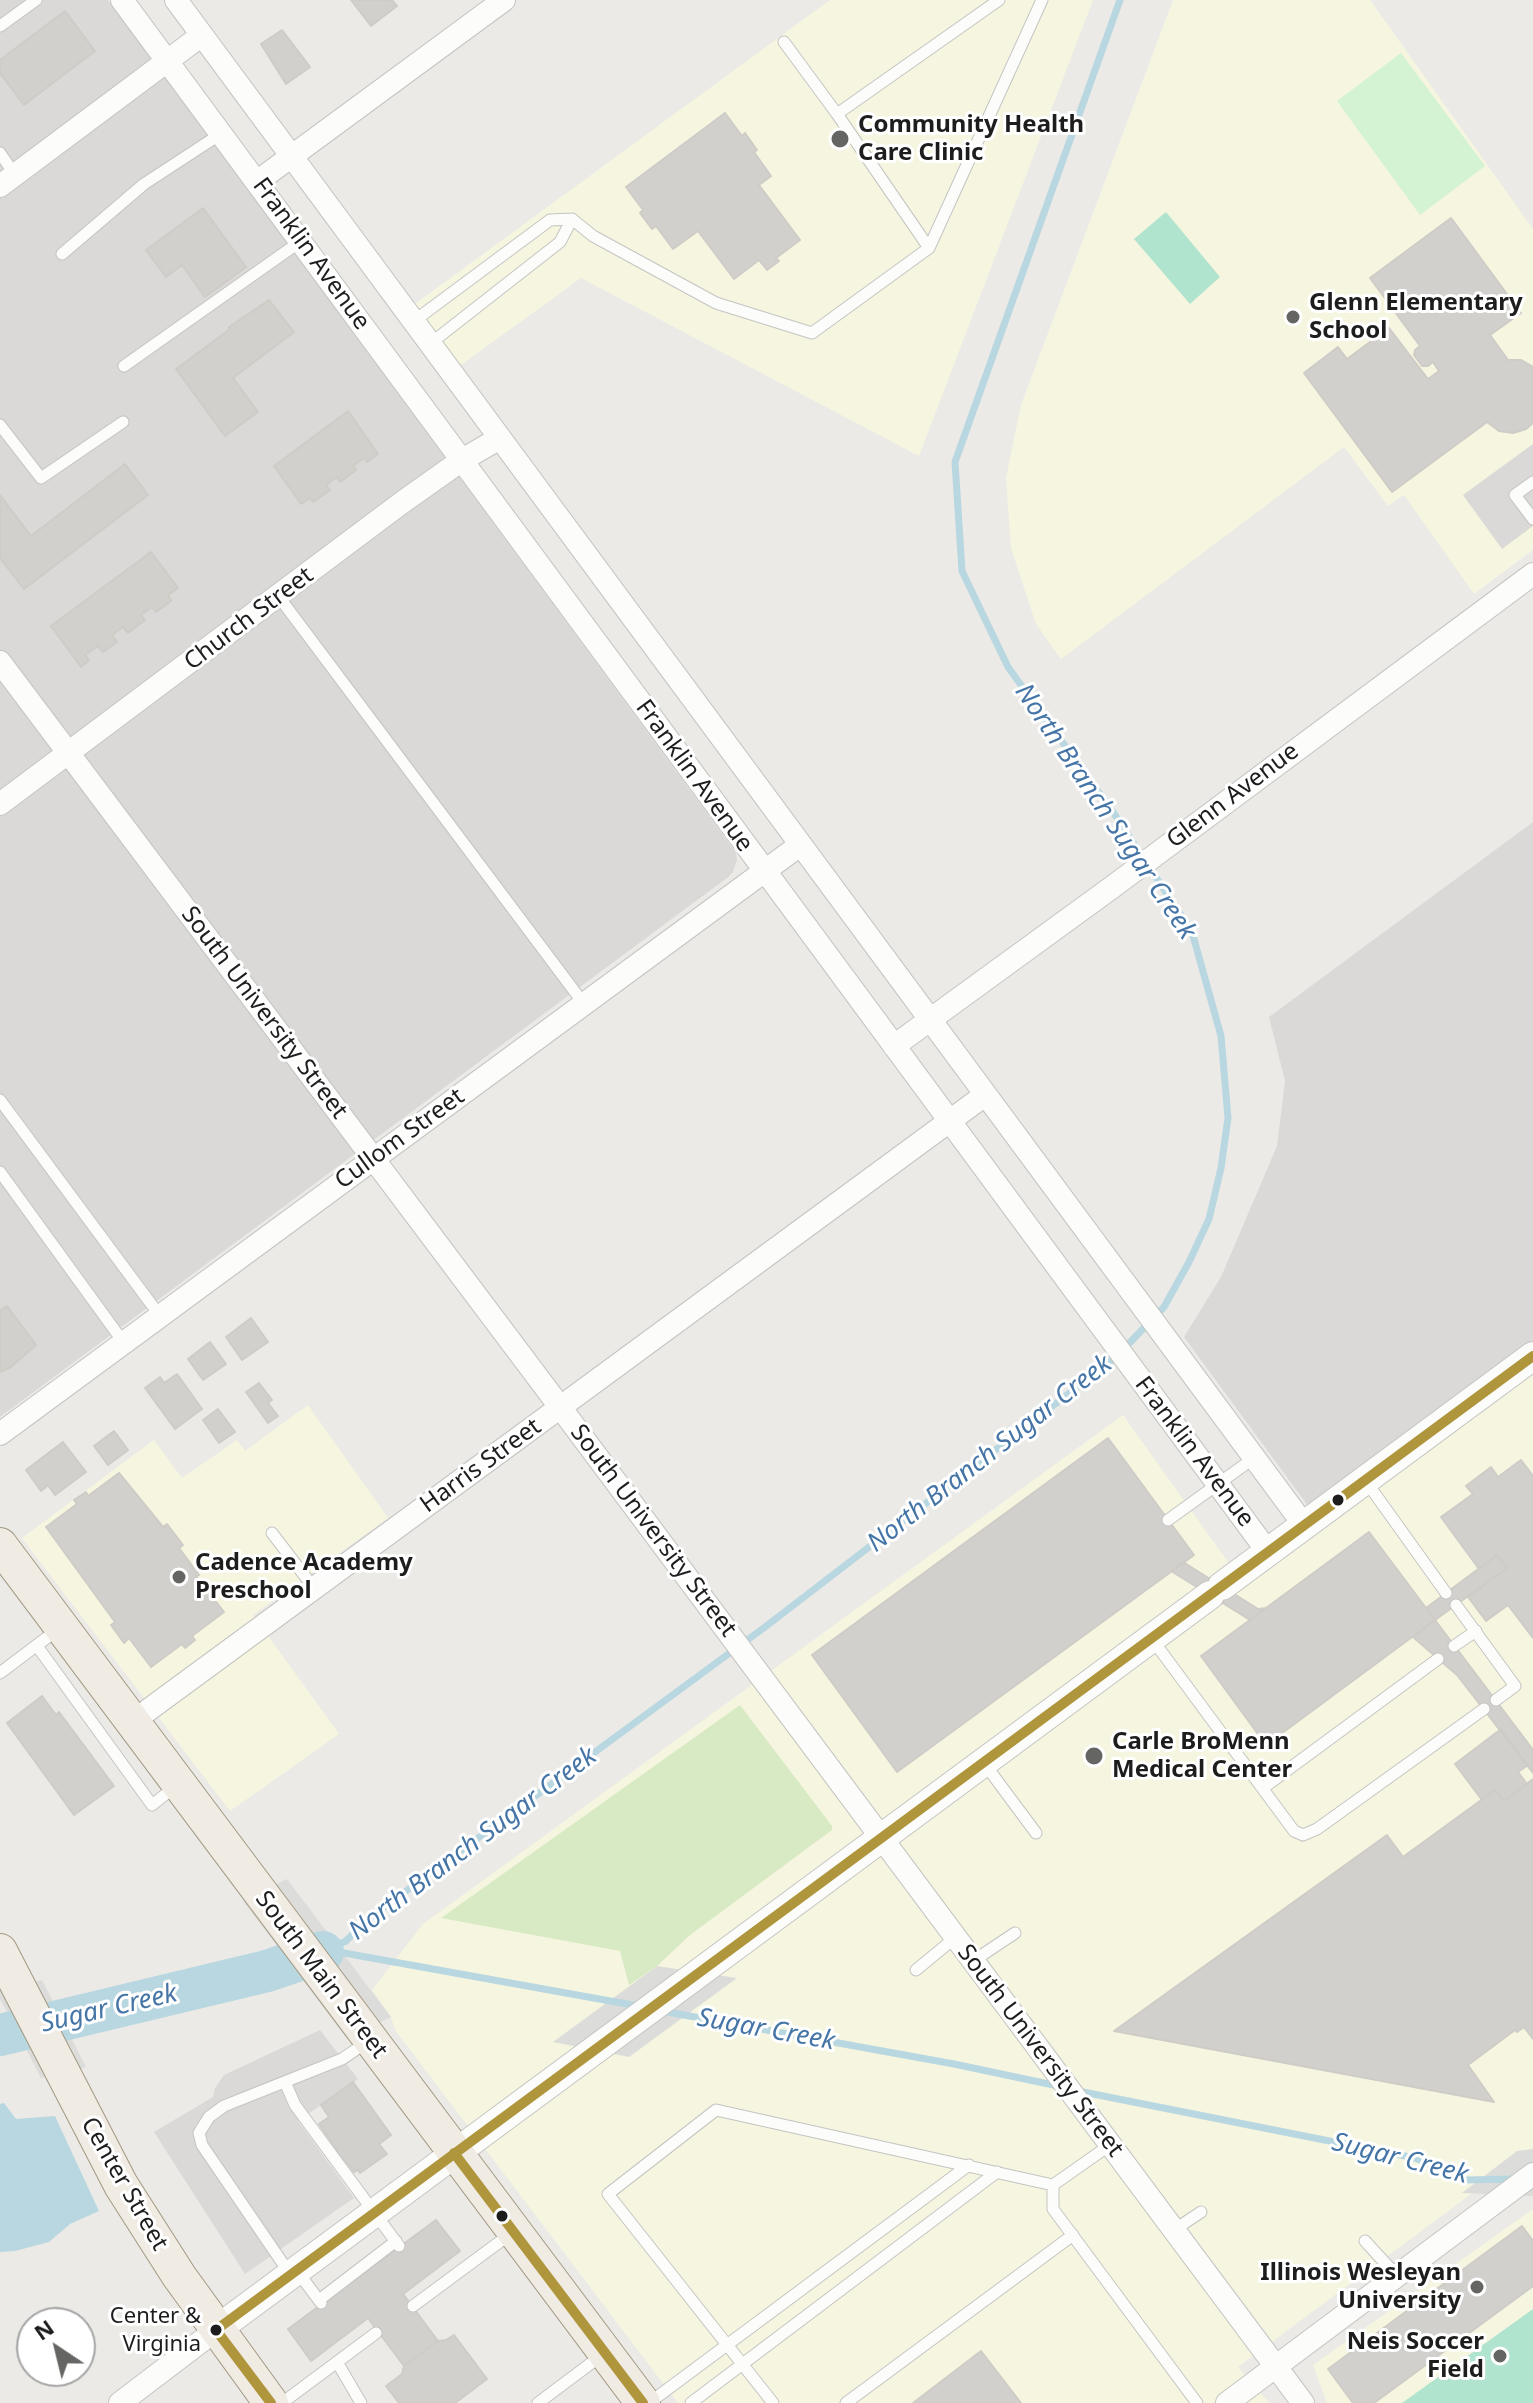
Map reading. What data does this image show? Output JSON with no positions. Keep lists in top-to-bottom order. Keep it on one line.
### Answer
{"streets":{"main road":["South Main Street","Center Street"],"street":["Franklin Avenue","Church Street","Glenn Avenue","South University Street","Cullom Street","Harris Street"]},"crossings":[["Franklin Avenue","Church Street"],["Franklin Avenue","Glenn Avenue"],["Franklin Avenue","Cullom Street"],["Franklin Avenue","Harris Street"],["Church Street","South University Street"],["South University Street","Cullom Street"],["South University Street","Harris Street"],["Harris Street","South Main Street"]],"water":["North Branch Sugar Creek","Sugar Creek"],"places":["Community Health Care Clinic","Glenn Elementary School","Cadence Academy Preschool","Carle BroMenn Medical Center","Illinois Wesleyan University","Center & Virginia","Neis Soccer Field"],"north":"top left"}
